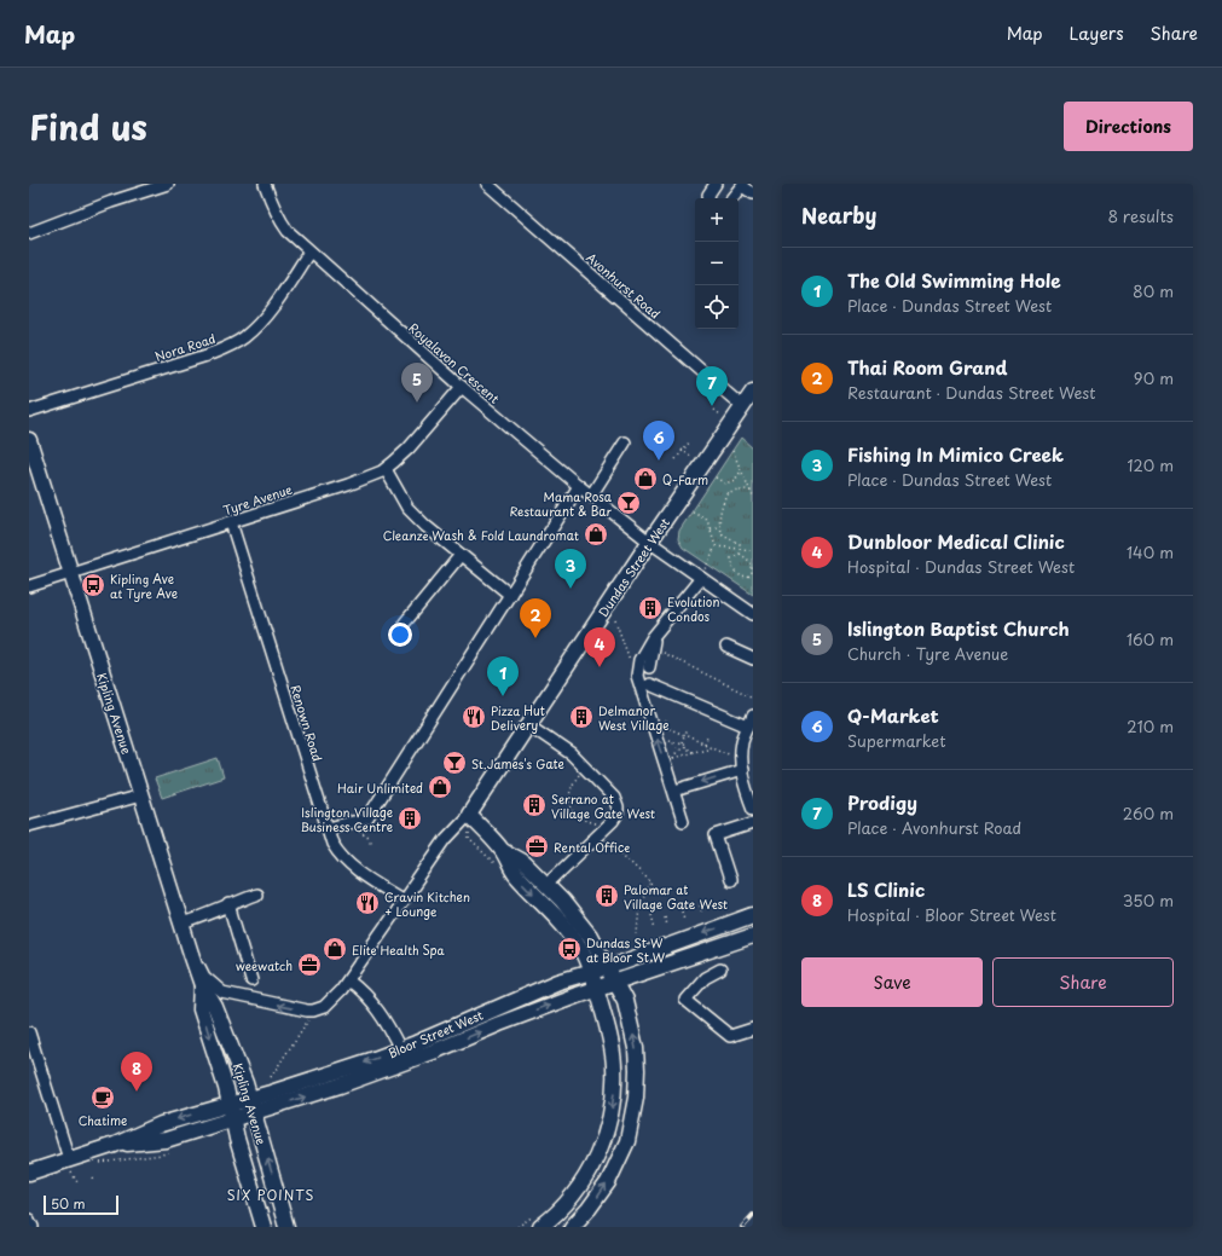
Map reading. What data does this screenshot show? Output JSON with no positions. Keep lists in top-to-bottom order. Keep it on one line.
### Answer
{"streets":{"main road":["Dundas Street West","Kipling Avenue","Bloor Street West"],"street":["Avonhurst Road","Nora Road","Royalavon Crescent","Tyre Avenue","Renown Road"]},"crossings":[["Avonhurst Road","Dundas Street West"],["Nora Road","Royalavon Crescent"],["Royalavon Crescent","Tyre Avenue"],["Royalavon Crescent","Dundas Street West"],["Tyre Avenue","Kipling Avenue"],["Tyre Avenue","Renown Road"],["Dundas Street West","Kipling Avenue"],["Dundas Street West","Renown Road"],["Kipling Avenue","Bloor Street West"]],"districts":["SIX POINTS"],"places":{"shop":["Q-Farm","Cleanze Wash & Fold Laundromat","Hair Unlimited","Elite Health Spa"],"bar":["Mama Rosa Restaurant & Bar","St.James's Gate"],"bus stop":["Kipling Ave at Tyre Ave","Dundas St W at Bloor St W"],"building":["Evolution Condos","Delmanor West Village","Serrano at Village Gate West","Islington Village Business Centre","Palomar at Village Gate West"],"restaurant":["Pizza Hut Delivery","Cravin Kitchen + Lounge"],"office":["Rental Office","weewatch"],"cafe":["Chatime"]},"scale_bar":"50 m","page":{"header":"Map","nav":["Map","Layers","Share"],"title":"Find us","buttons":["Directions",["Save","Share"]],"heading":["Nearby","8 results"],"map_buttons":["+","−"],"list":[{"mark":"1","name":"The Old Swimming Hole","note":"Place · Dundas Street West","value":"80 m"},{"mark":"2","name":"Thai Room Grand","note":"Restaurant · Dundas Street West","value":"90 m"},{"mark":"3","name":"Fishing In Mimico Creek","note":"Place · Dundas Street West","value":"120 m"},{"mark":"4","name":"Dunbloor Medical Clinic","note":"Hospital · Dundas Street West","value":"140 m"},{"mark":"5","name":"Islington Baptist Church","note":"Church · Tyre Avenue","value":"160 m"},{"mark":"6","name":"Q-Market","note":"Supermarket","value":"210 m"},{"mark":"7","name":"Prodigy","note":"Place · Avonhurst Road","value":"260 m"},{"mark":"8","name":"LS Clinic","note":"Hospital · Bloor Street West","value":"350 m"}],"pins":["5","7","6","3","2","4","1","8"],"scale":"50 m"}}
